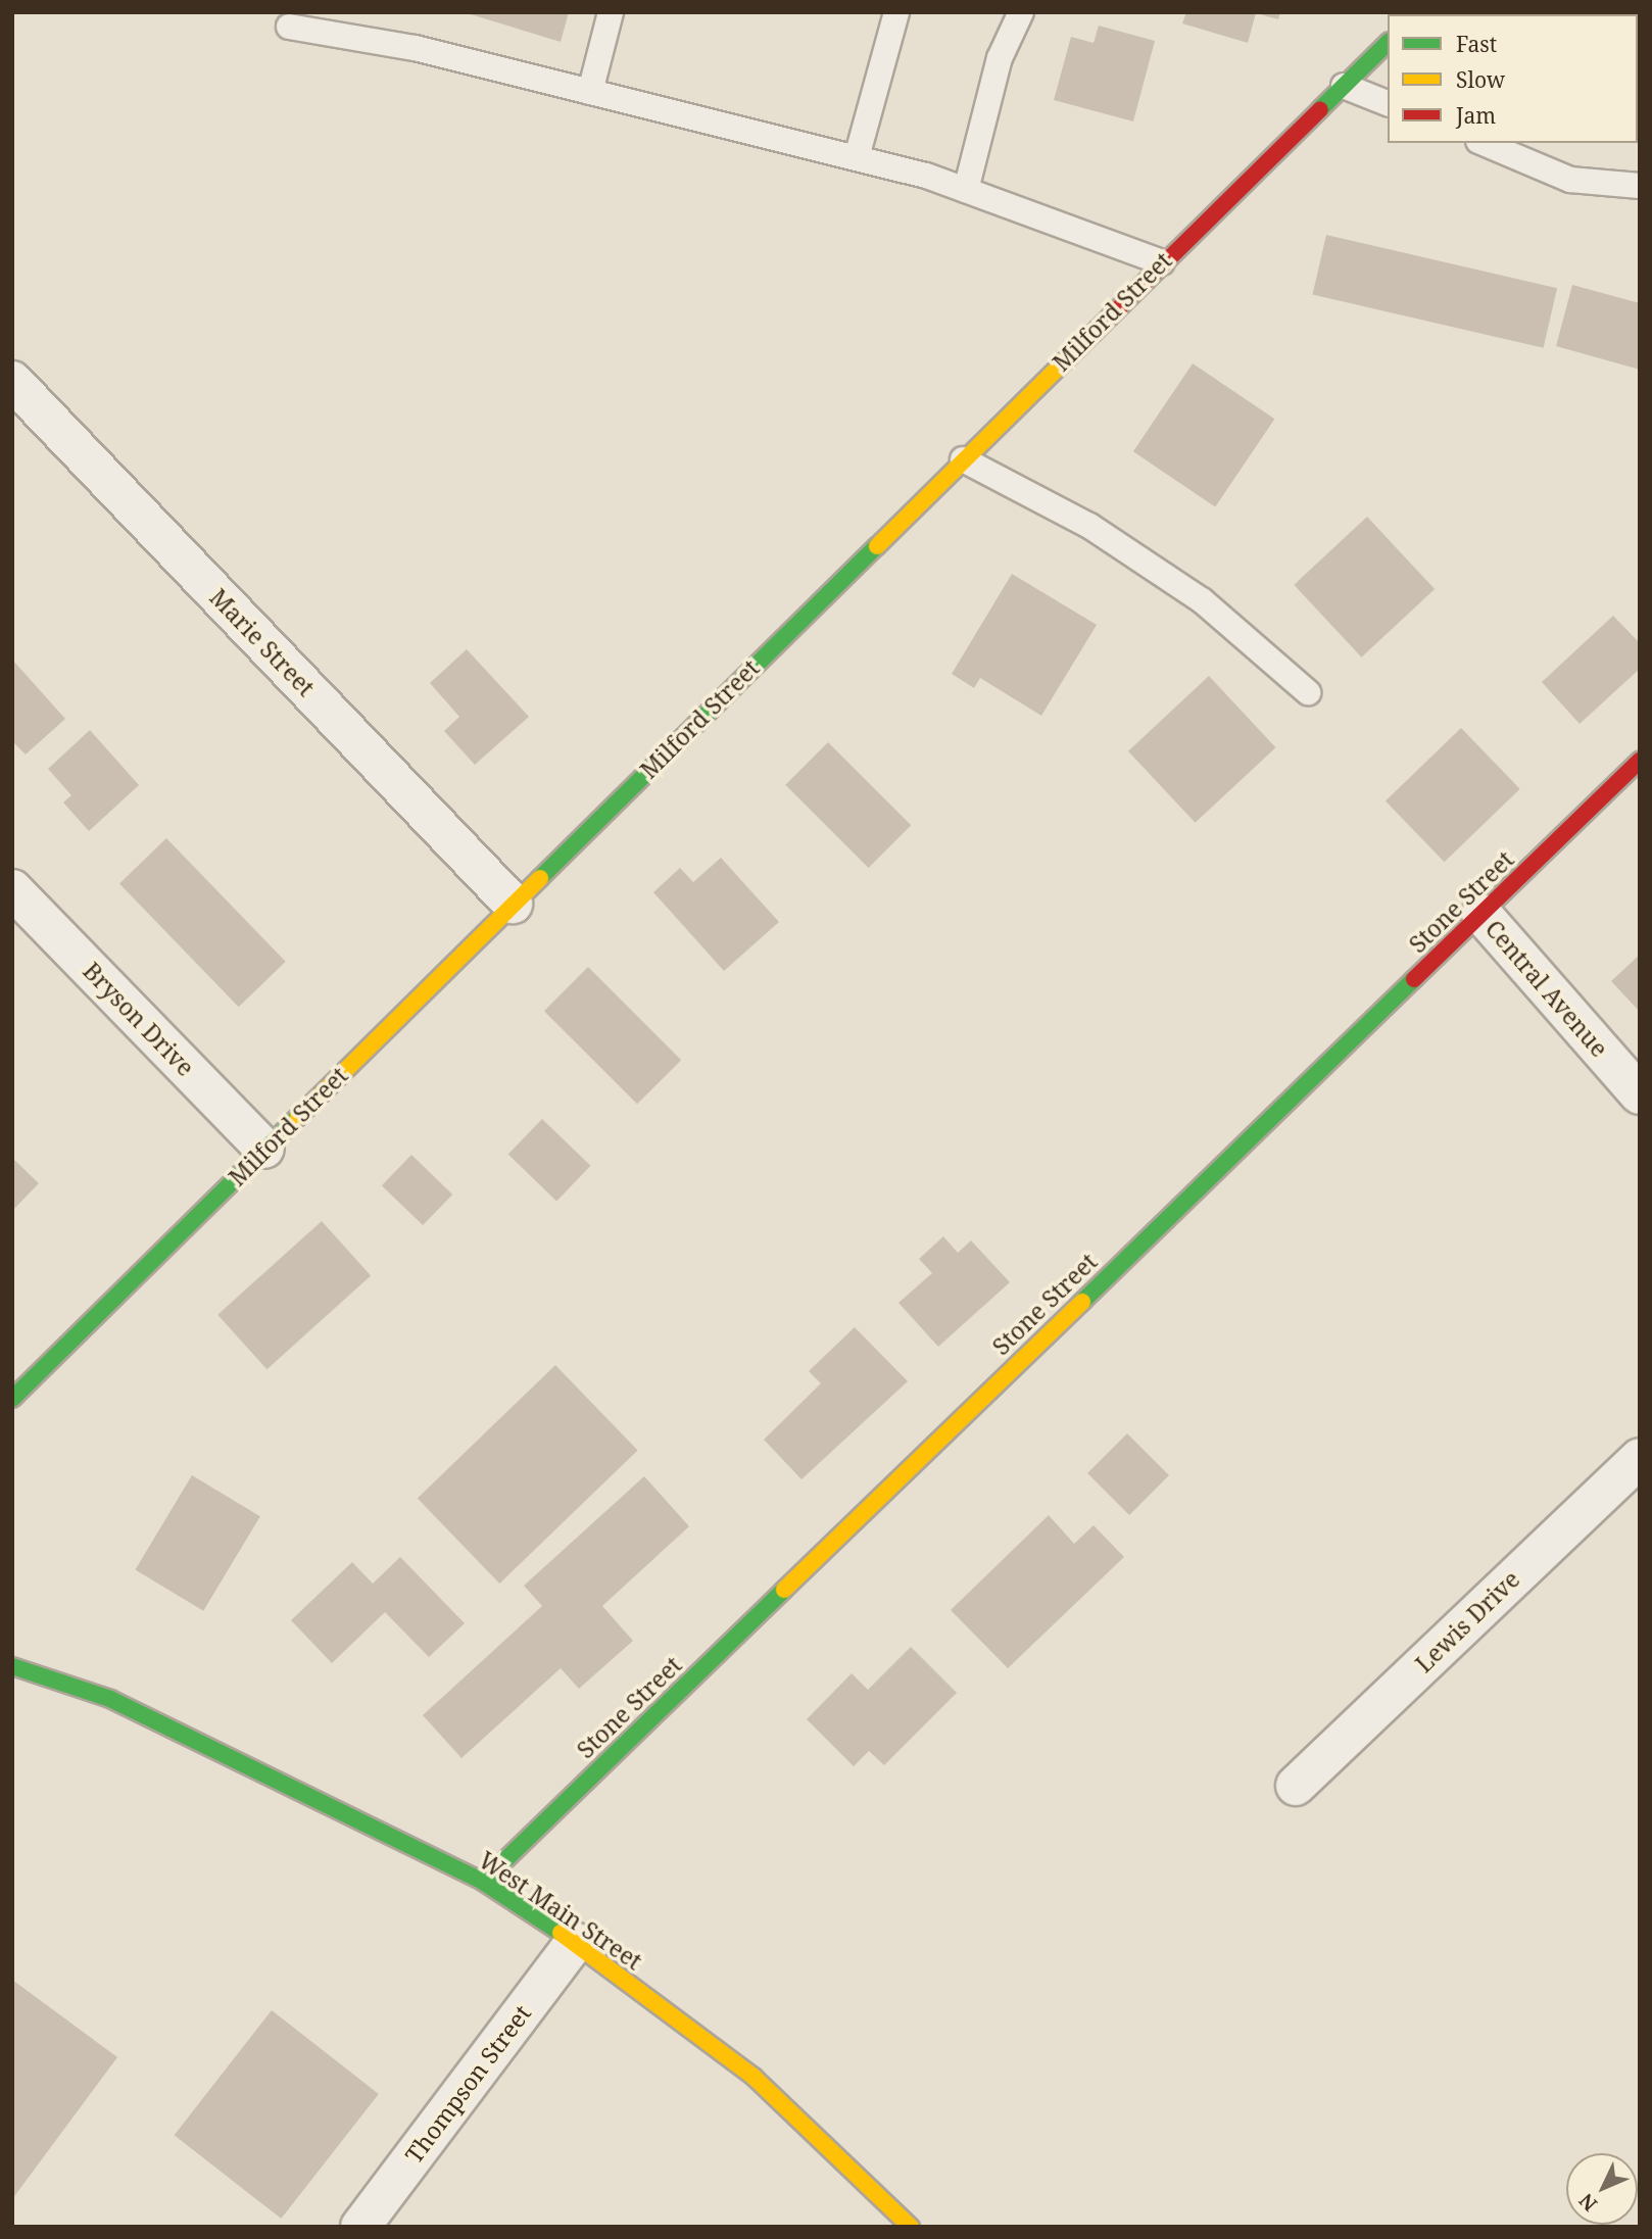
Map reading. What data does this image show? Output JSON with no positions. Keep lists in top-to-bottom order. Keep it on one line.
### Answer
{"streets":{"street":["Milford Street","Marie Street","Stone Street","Central Avenue","Bryson Drive","Lewis Drive","West Main Street","Thompson Street"]},"crossings":[["Milford Street","Marie Street"],["Milford Street","Bryson Drive"],["Stone Street","Central Avenue"],["Stone Street","West Main Street"],["West Main Street","Thompson Street"]],"legend":["Fast","Slow","Jam"],"north":"bottom left"}
